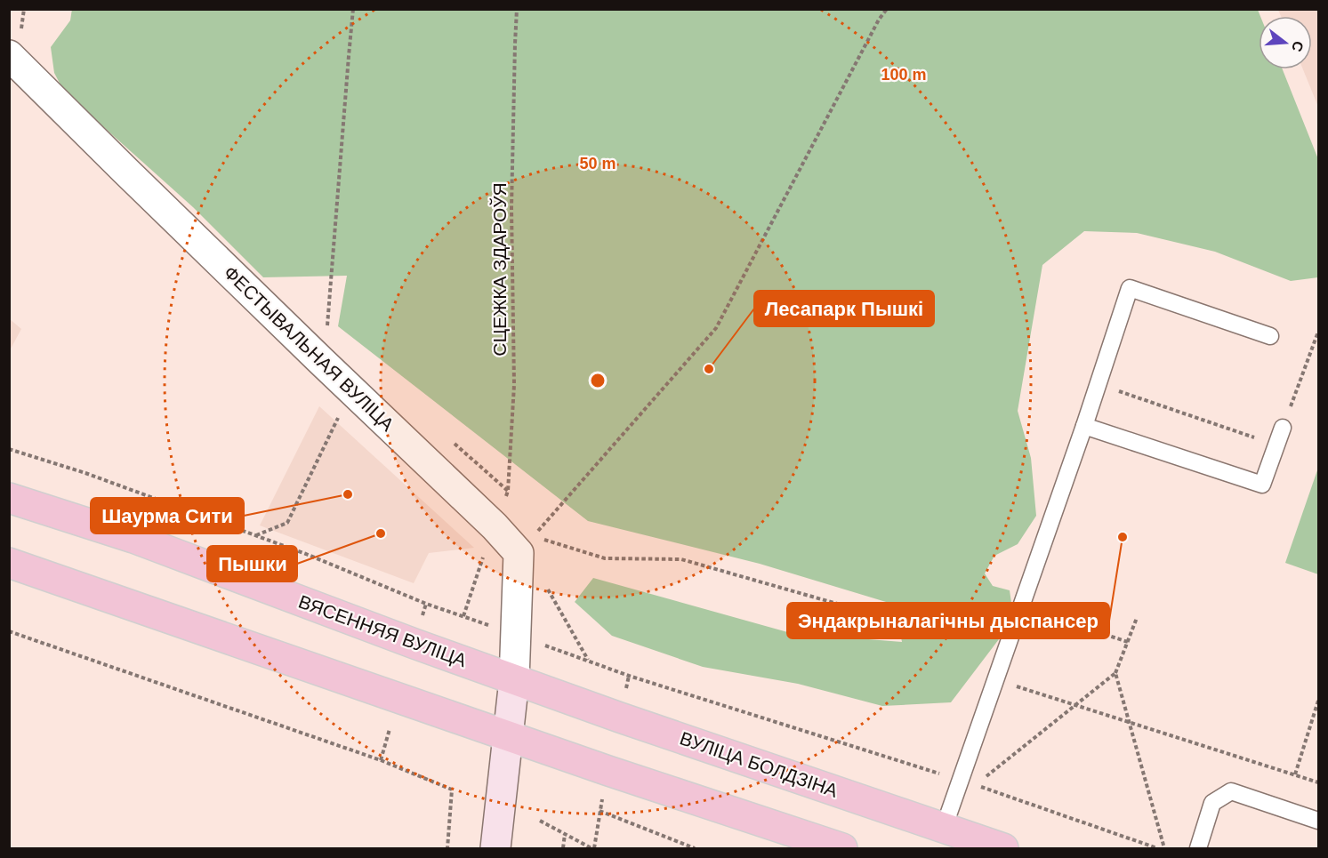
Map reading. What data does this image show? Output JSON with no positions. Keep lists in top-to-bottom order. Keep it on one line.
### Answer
{"streets":{"main road":["ВЯСЕННЯЯ ВУЛІЦА","ВУЛІЦА БОЛДЗІНА"],"street":["ФЕСТЫВАЛЬНАЯ ВУЛІЦА"],"path":["СЦЕЖКА ЗДАРОЎЯ"]},"crossings":[["СЦЕЖКА ЗДАРОЎЯ","ФЕСТЫВАЛЬНАЯ ВУЛІЦА"],["ВЯСЕННЯЯ ВУЛІЦА","ВУЛІЦА БОЛДЗІНА"]],"places":["Лесапарк Пышкі","Шаурма Сити","Пышки","Эндакрыналагічны дыспансер"],"north":"right","rings":["100 m","50 m"]}
